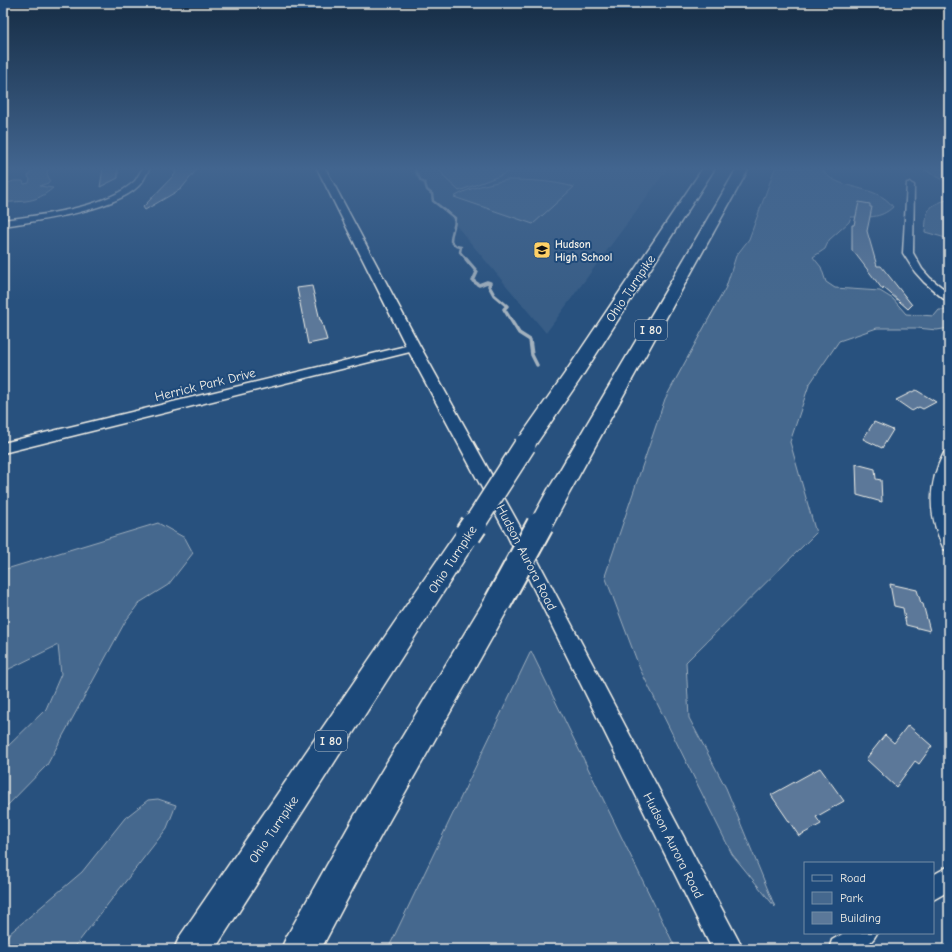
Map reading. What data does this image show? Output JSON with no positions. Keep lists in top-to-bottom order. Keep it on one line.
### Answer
{"streets":{"highway":["Ohio Turnpike","I 80"],"street":["Herrick Park Drive","Hudson Aurora Road"]},"crossings":[["Herrick Park Drive","Hudson Aurora Road"]],"places":{"school or university":["Hudson High School"]},"legend":["Road","Park","Building"]}
